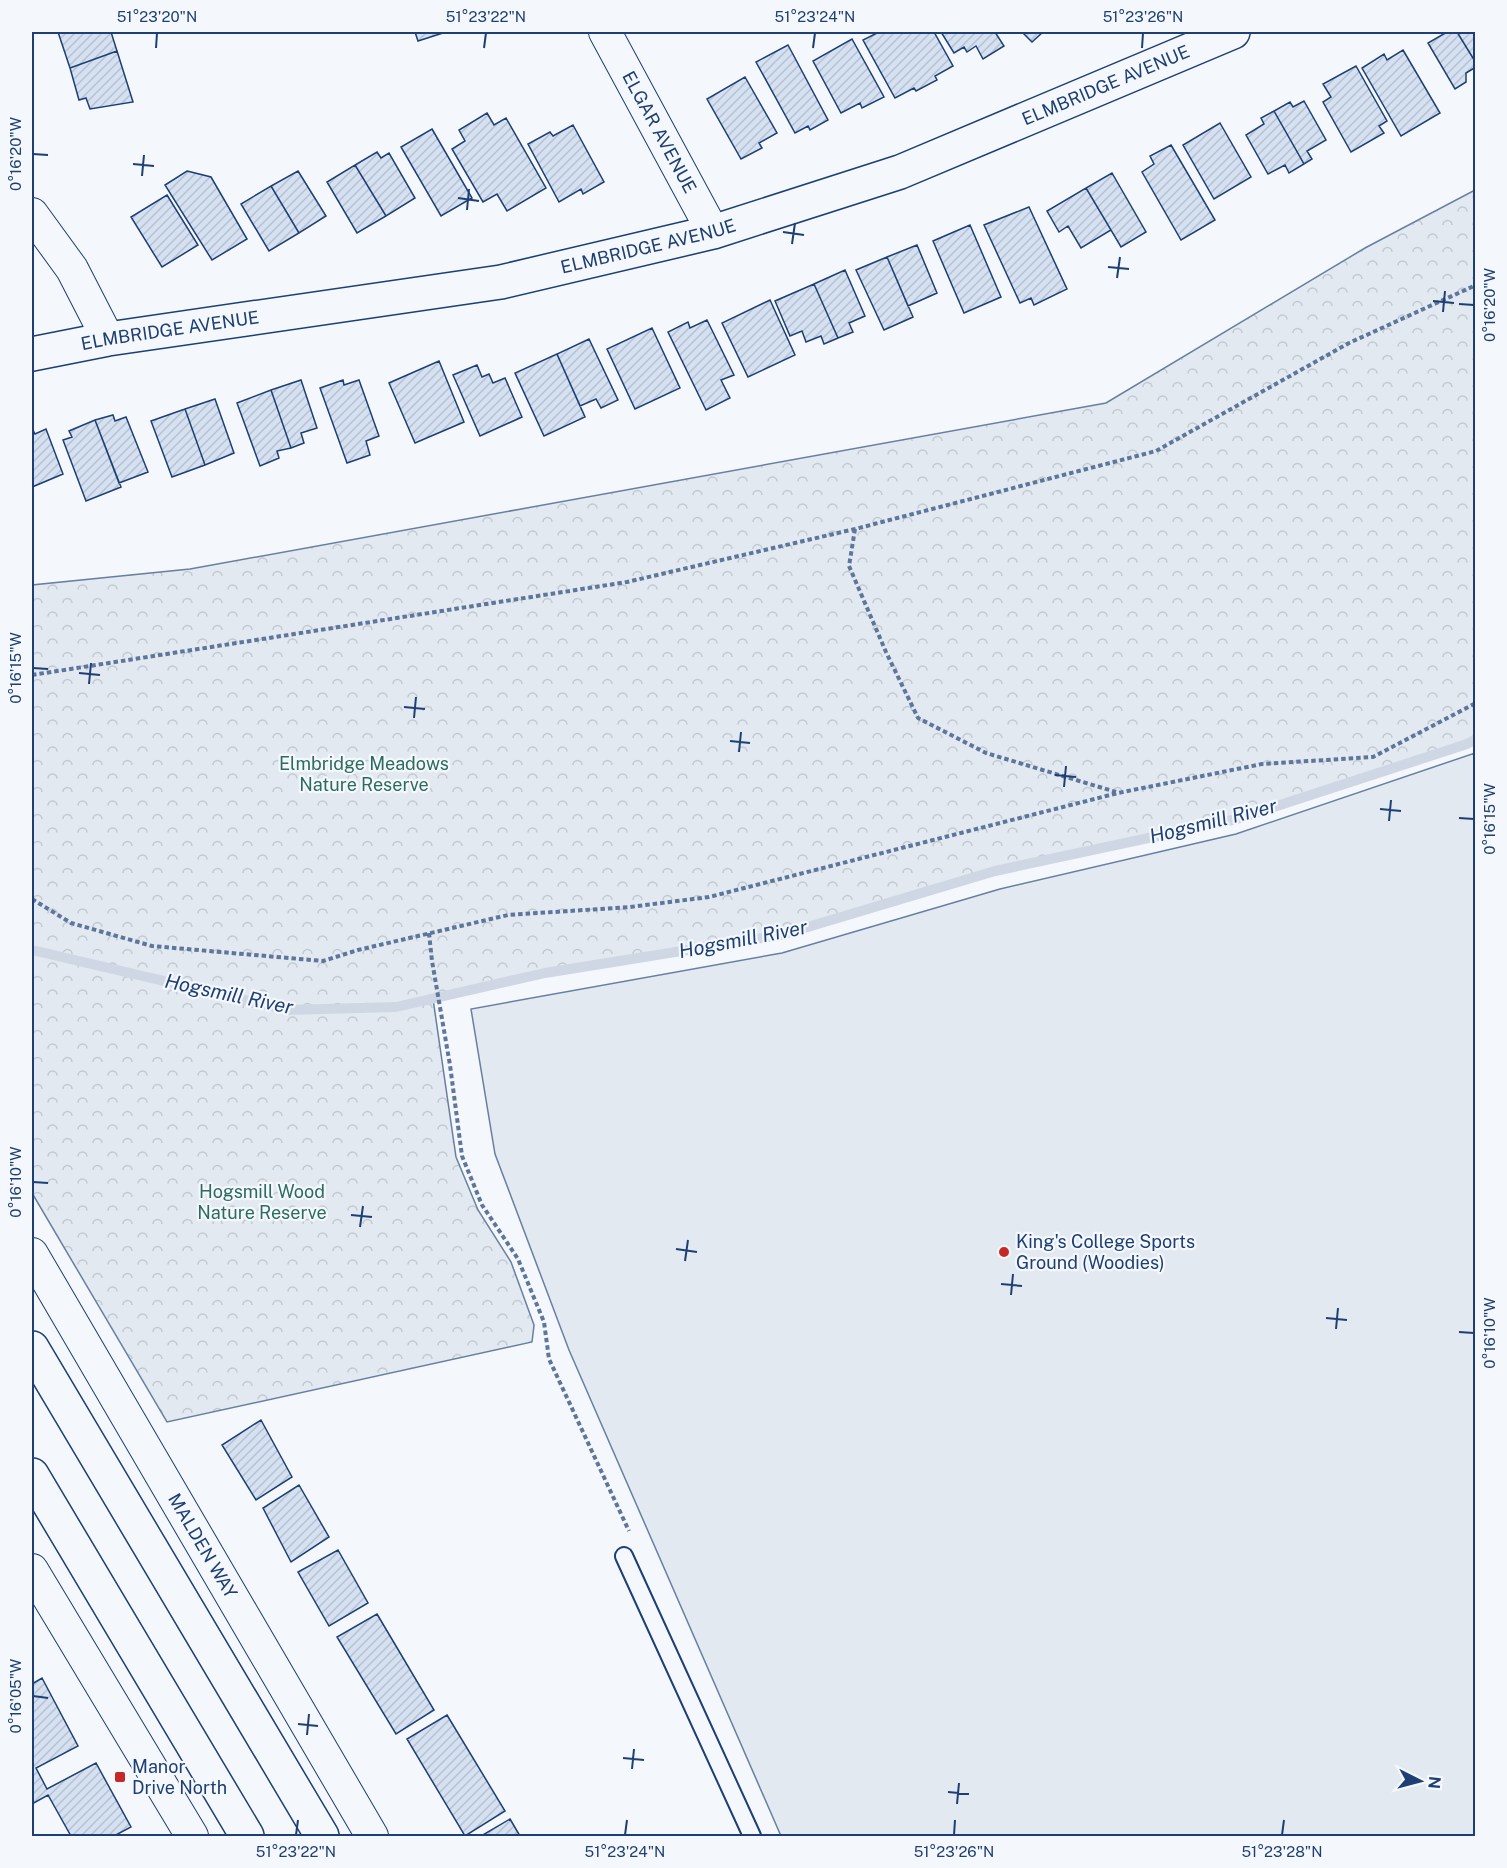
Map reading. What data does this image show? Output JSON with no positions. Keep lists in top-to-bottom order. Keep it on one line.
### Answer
{"streets":{"main road":["ELMBRIDGE AVENUE"],"street":["ELGAR AVENUE","MALDEN WAY"]},"crossings":[["ELMBRIDGE AVENUE","ELGAR AVENUE"]],"water":["Hogsmill River"],"parks":["Elmbridge Meadows Nature Reserve","Hogsmill Wood Nature Reserve"],"places":{"other":["King's College Sports Ground (Woodies)"],"transit":["Manor Drive North"]},"north":"right","coordinates":["51°23'20\"N","51°23'22\"N","51°23'24\"N","51°23'26\"N","0°16'20\"W","0°16'15\"W","0°16'10\"W","0°16'05\"W","51°23'28\"N"]}
